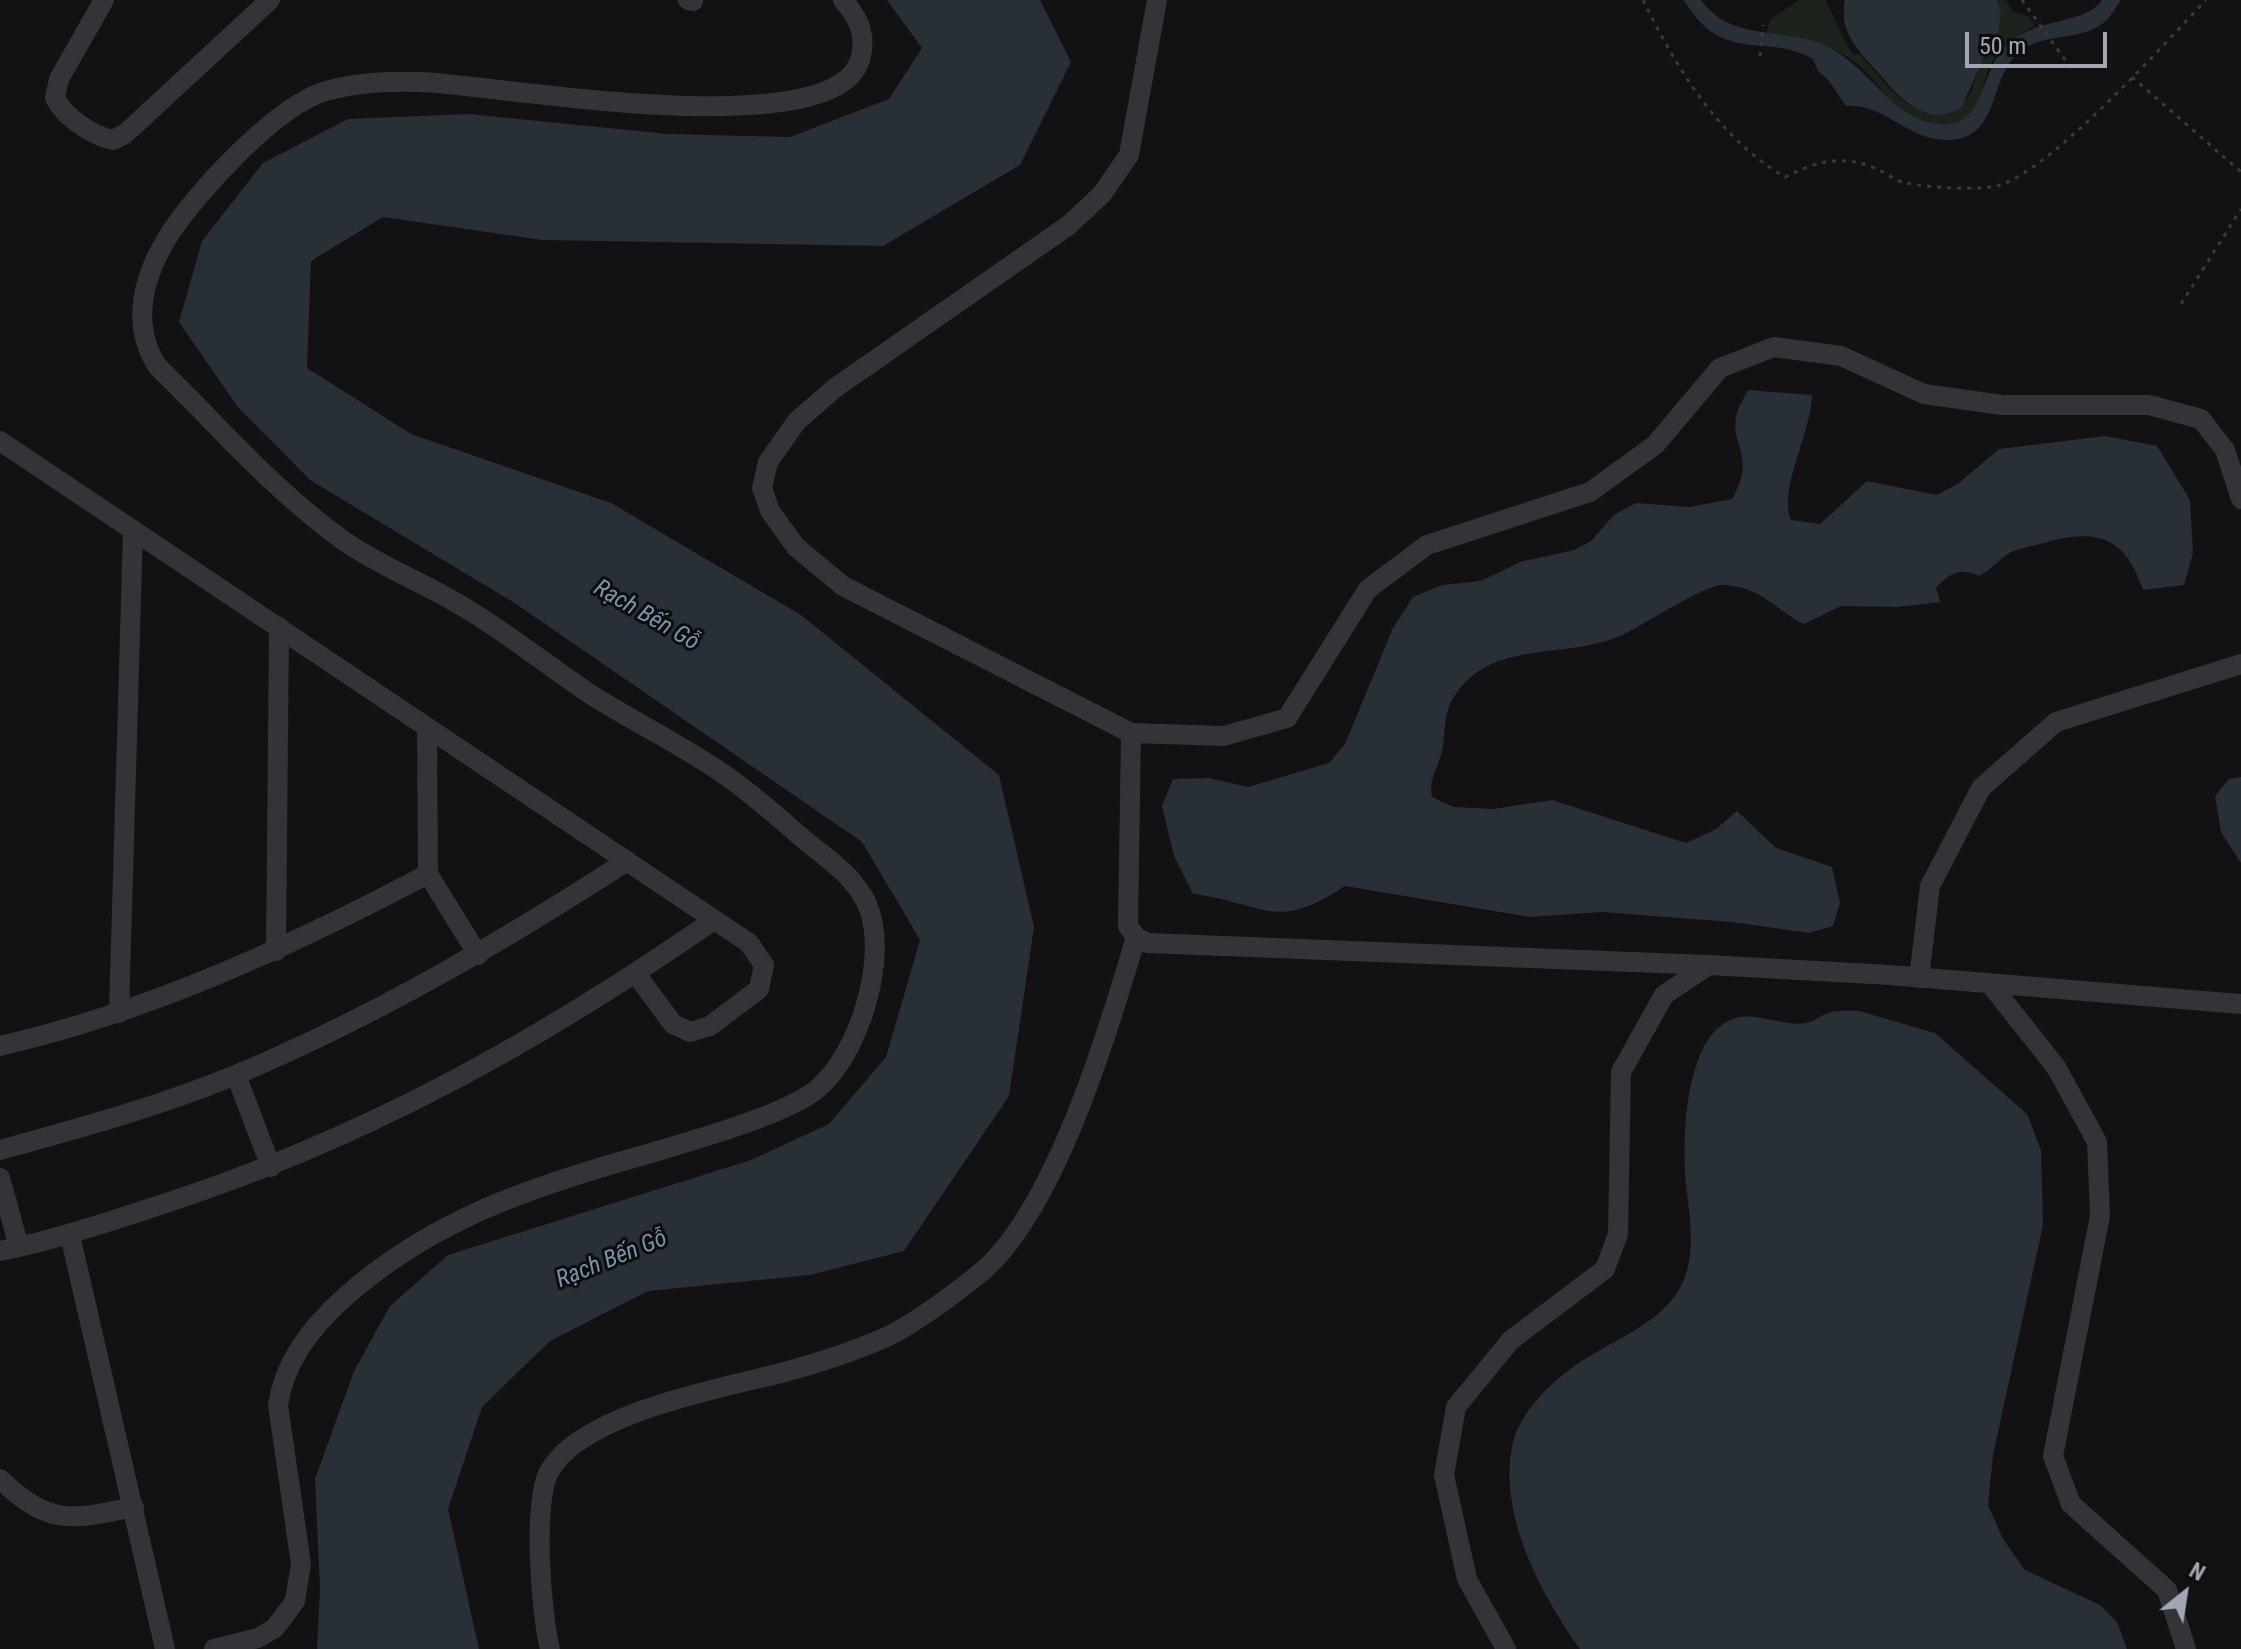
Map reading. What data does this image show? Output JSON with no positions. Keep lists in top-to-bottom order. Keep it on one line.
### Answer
{"water":["Rạch Bến Gỗ"],"scale_bar":"50 m","north":"top right"}
